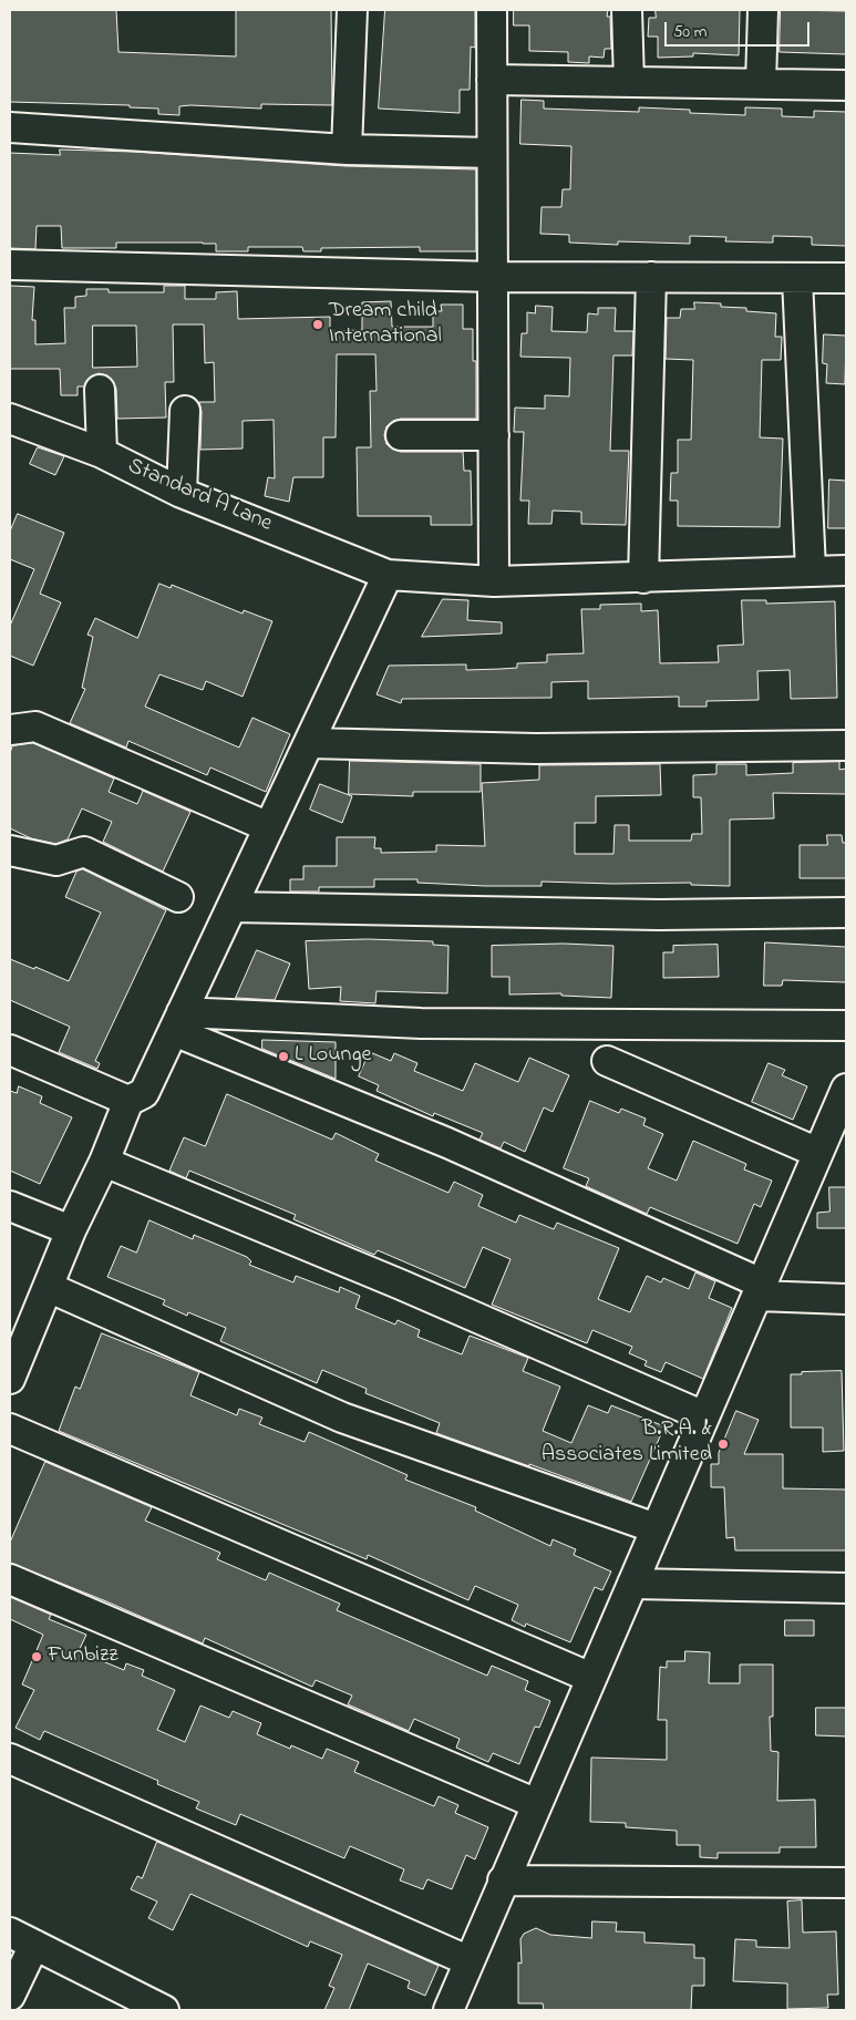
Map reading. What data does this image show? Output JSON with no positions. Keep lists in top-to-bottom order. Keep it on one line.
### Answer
{"streets":{"street":["Standard A Lane"]},"places":["Dream child International","L Lounge","B.R.A. & Associates Limited","Funbizz"],"scale_bar":"50 m"}
